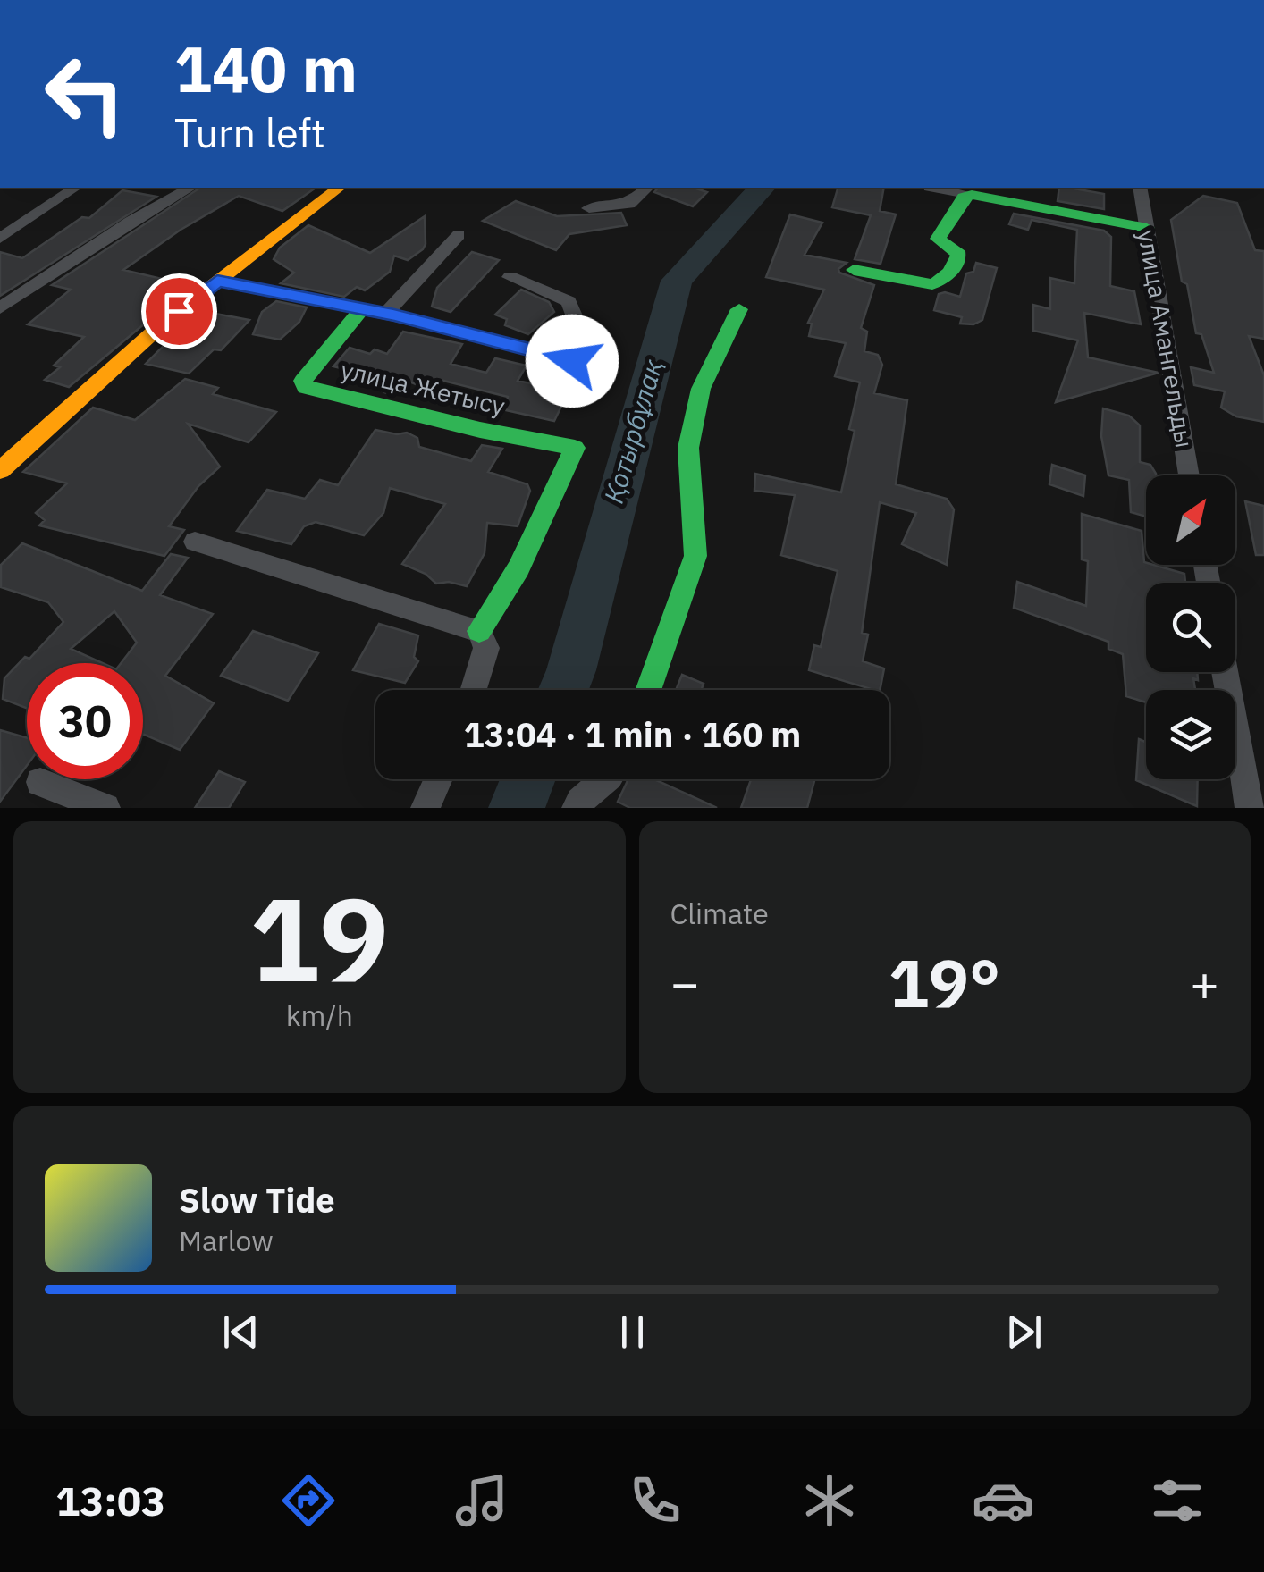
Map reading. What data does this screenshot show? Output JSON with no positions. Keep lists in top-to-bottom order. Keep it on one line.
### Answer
{"streets":{"street":["улица Амангельды","улица Жетысу"]},"water":["Қотырбұлақ"],"north":"top right","page":{"turn":["140 m","Turn left"],"limit":"30","trip":"13:04 · 1 min · 160 m","tile":[["19","km/h"],"Climate"],"heat":["−","19°","+"],"song":["Slow Tide","Marlow"],"tabs":"13:03"}}
